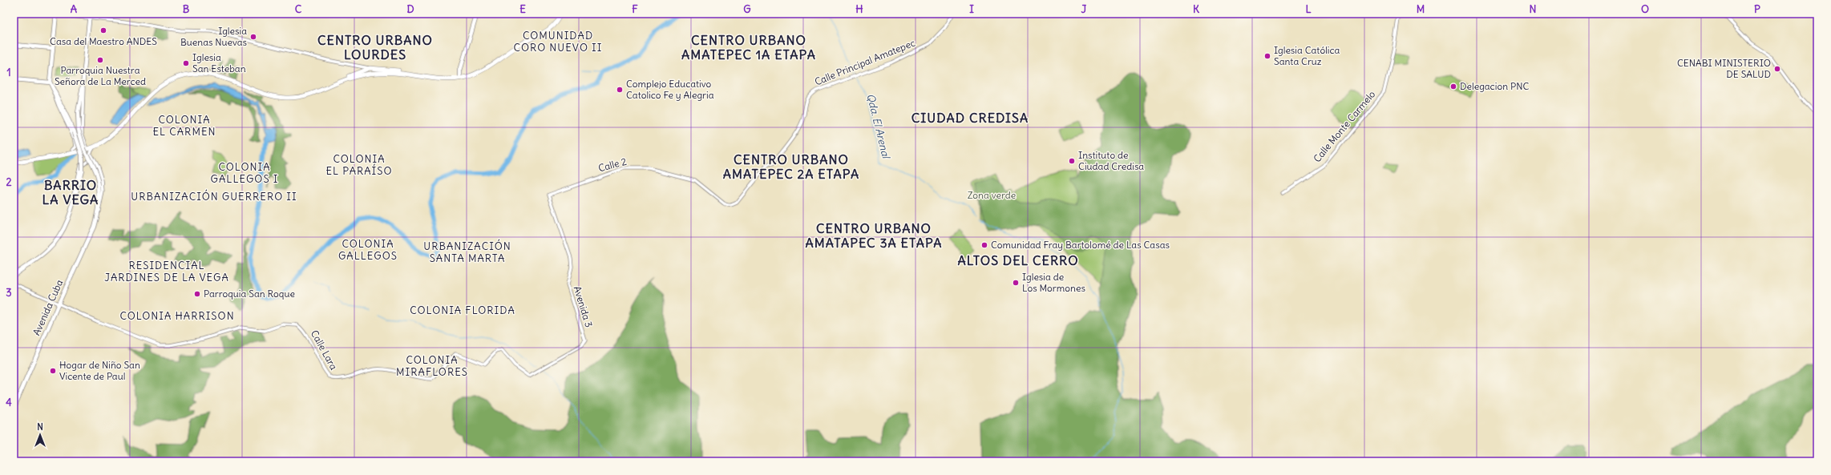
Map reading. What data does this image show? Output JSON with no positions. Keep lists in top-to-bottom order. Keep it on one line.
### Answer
{"streets":{"main road":["Avenida Cuba"],"street":["Calle Principal Amatepec","Calle Monte Carmelo","Calle 2","Avenida 3","Calle Lara"]},"crossings":[["Calle Principal Amatepec","Calle 2"],["Calle 2","Avenida 3"],["Avenida 3","Calle Lara"],["Avenida Cuba","Calle Lara"]],"districts":["COMUNIDAD CORO NUEVO II","CENTRO URBANO LOURDES","CENTRO URBANO AMATEPEC 1A ETAPA","CIUDAD CREDISA","COLONIA EL CARMEN","COLONIA EL PARAÍSO","CENTRO URBANO AMATEPEC 2A ETAPA","COLONIA GALLEGOS I","BARRIO LA VEGA","URBANIZACIÓN GUERRERO II","CENTRO URBANO AMATAPEC 3A ETAPA","COLONIA GALLEGOS","URBANIZACIÓN SANTA MARTA","ALTOS DEL CERRO","RESIDENCIAL JARDINES DE LA VEGA","COLONIA FLORIDA","COLONIA HARRISON","COLONIA MIRAFLORES"],"water":["Qda. El Arenal"],"parks":["Zona verde"],"places":["Casa del Maestro ANDES","Iglesia Buenas Nuevas","Iglesia Católica Santa Cruz","Parroquia Nuestra Señora de La Merced","Iglesia San Esteban","CENABI MINISTERIO DE SALUD","Delegacion PNC","Complejo Educativo Catolico Fe y Alegria","Instituto de Ciudad Credisa","Comunidad Fray Bartolomé de Las Casas","Iglesia de Los Mormones","Parroquia San Roque","Hogar de Niño San Vicente de Paul"],"north":"top","grid":{"columns":["A","B","C","D","E","F","G","H","I","J","K","L","M","N","O","P"],"rows":["1","2","3","4"]}}
